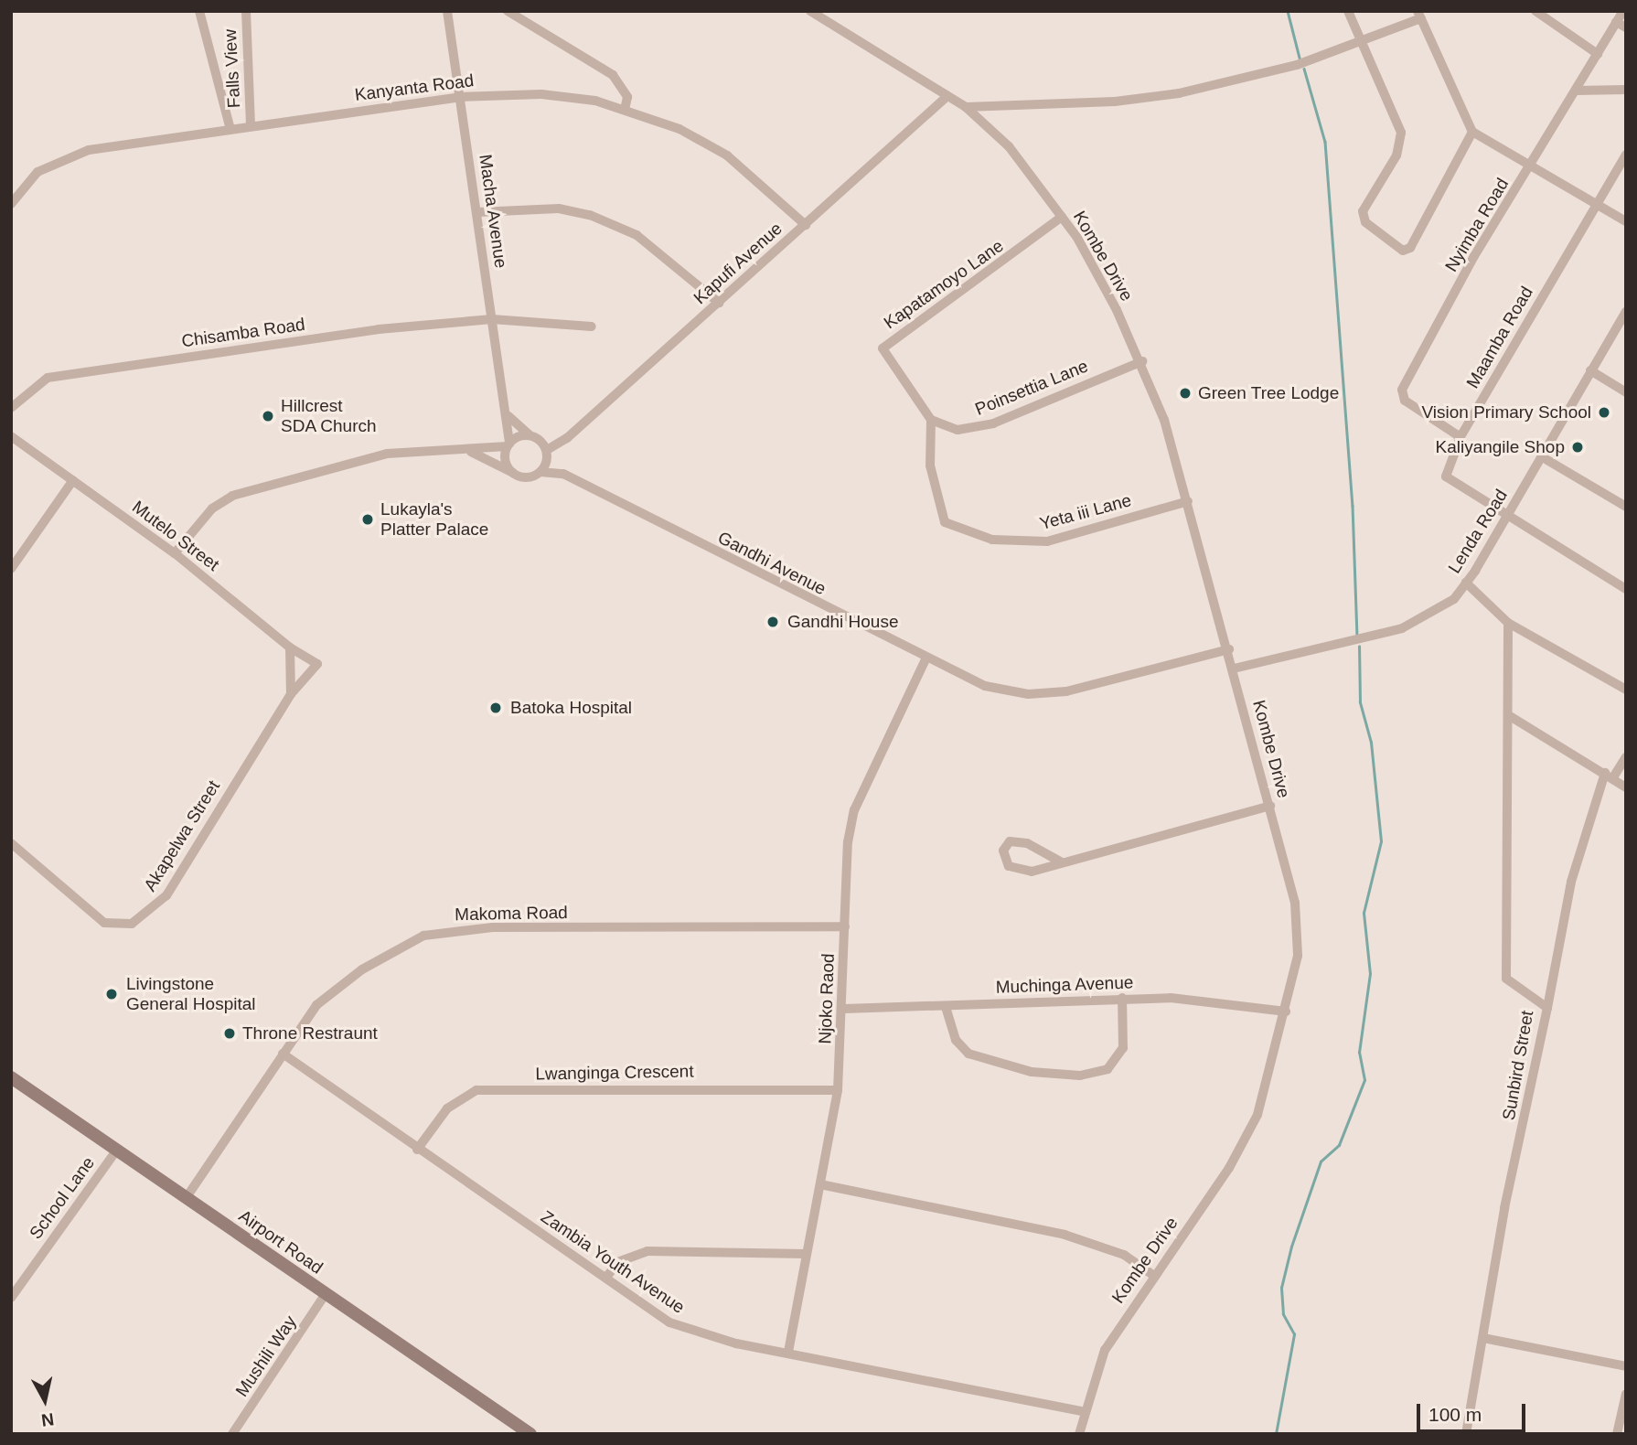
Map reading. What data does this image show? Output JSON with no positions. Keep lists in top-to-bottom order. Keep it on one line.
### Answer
{"streets":{"street":["Falls View","Kanyanta Road","Macha Avenue","Nyimba Road","Kombe Drive","Kapufi Avenue","Kapatamoyo Lane","Chisamba Road","Maamba Road","Poinsettia Lane","Yeta iii Lane","Lenda Road","Mutelo Street","Gandhi Avenue","Akapelwa Street","Makoma Road","Muchinga Avenue","Njoko Raod","Sunbird Street","Lwanginga Crescent","School Lane","Airport Road","Zambia Youth Avenue","Mushili Way"]},"crossings":[["Falls View","Kanyanta Road"],["Kanyanta Road","Macha Avenue"],["Kanyanta Road","Kapufi Avenue"],["Macha Avenue","Kapufi Avenue"],["Macha Avenue","Chisamba Road"],["Macha Avenue","Gandhi Avenue"],["Nyimba Road","Maamba Road"],["Kombe Drive","Kapufi Avenue"],["Kombe Drive","Kapatamoyo Lane"],["Kombe Drive","Poinsettia Lane"],["Kombe Drive","Yeta iii Lane"],["Kombe Drive","Lenda Road"],["Kombe Drive","Gandhi Avenue"],["Kombe Drive","Muchinga Avenue"],["Kombe Drive","Zambia Youth Avenue"],["Kapufi Avenue","Gandhi Avenue"],["Kapatamoyo Lane","Poinsettia Lane"],["Kapatamoyo Lane","Yeta iii Lane"],["Maamba Road","Lenda Road"],["Poinsettia Lane","Yeta iii Lane"],["Mutelo Street","Akapelwa Street"],["Gandhi Avenue","Njoko Raod"],["Makoma Road","Njoko Raod"],["Makoma Road","Airport Road"],["Makoma Road","Zambia Youth Avenue"],["Muchinga Avenue","Njoko Raod"],["Njoko Raod","Lwanginga Crescent"],["Njoko Raod","Zambia Youth Avenue"],["Lwanginga Crescent","Zambia Youth Avenue"],["School Lane","Airport Road"],["Airport Road","Mushili Way"]],"places":["Green Tree Lodge","Vision Primary School","Hillcrest SDA Church","Kaliyangile Shop","Lukayla's Platter Palace","Gandhi House","Batoka Hospital","Livingstone General Hospital","Throne Restraunt"],"scale_bar":"100 m","north":"bottom"}
